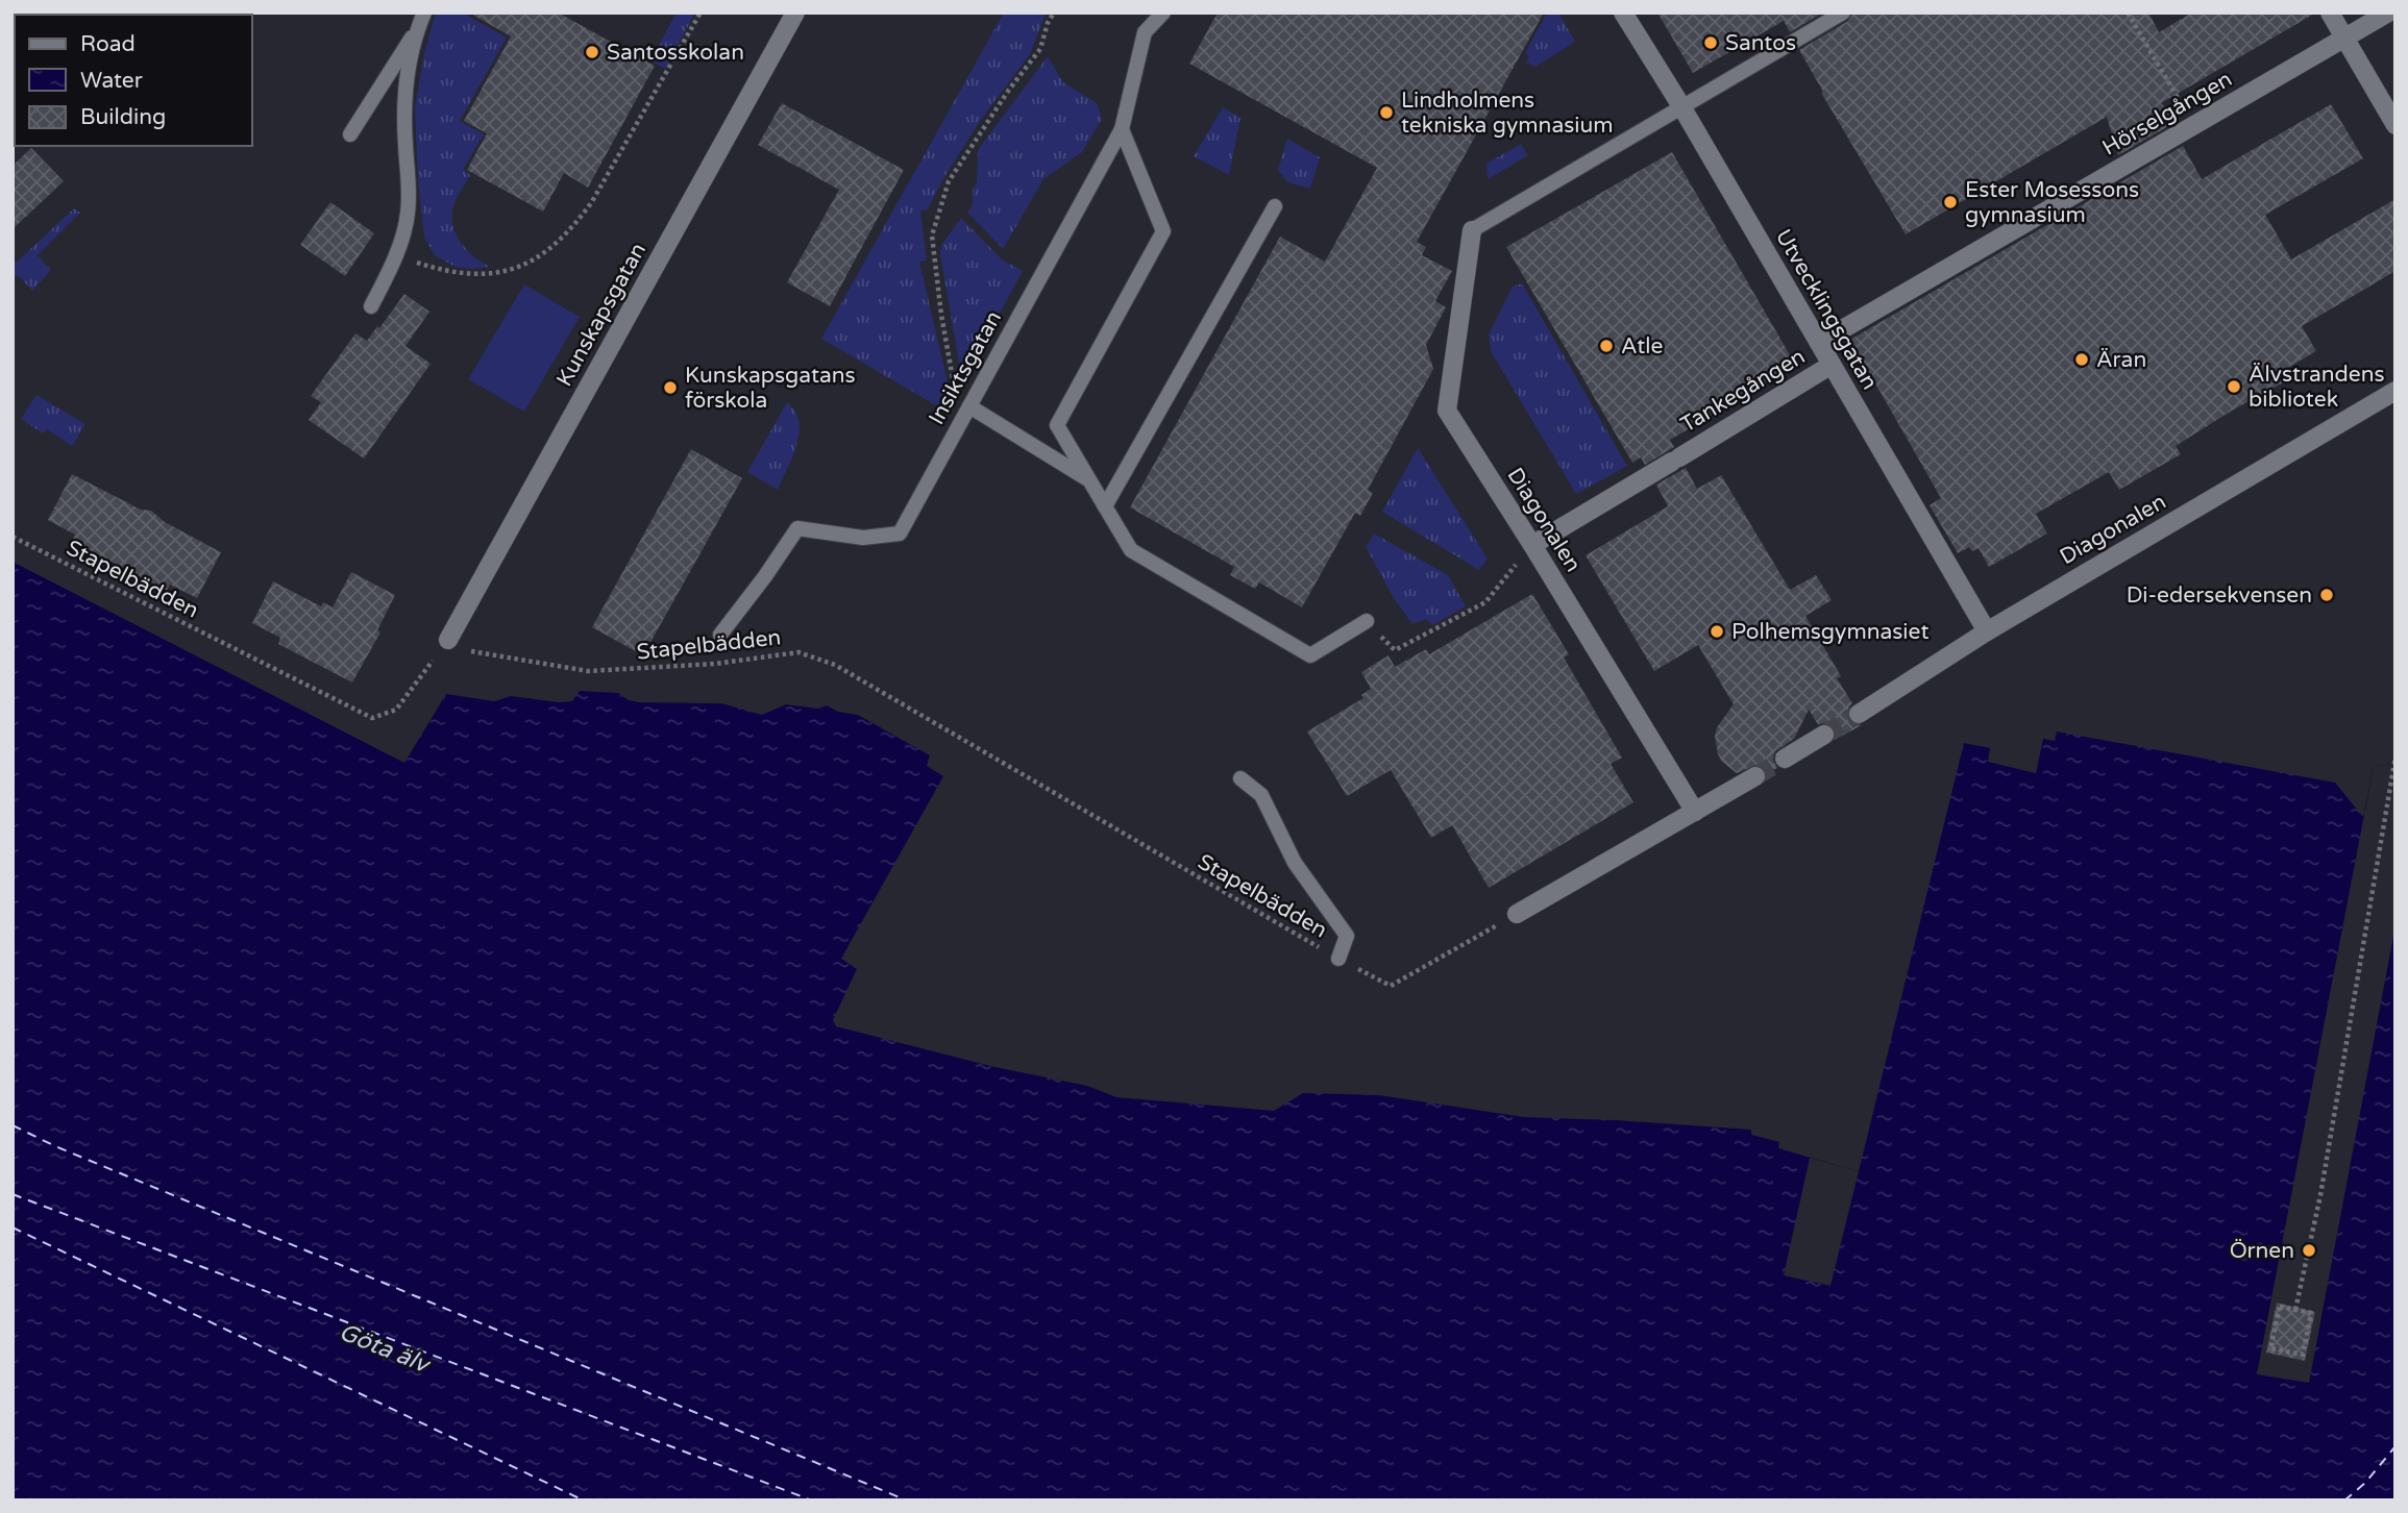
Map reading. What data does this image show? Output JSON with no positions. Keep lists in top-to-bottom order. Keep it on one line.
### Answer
{"streets":{"street":["Hörselgången","Utvecklingsgatan","Kunskapsgatan","Tankegången","Diagonalen"],"lane":["Insiktsgatan"],"path":["Stapelbädden"]},"crossings":[["Hörselgången","Utvecklingsgatan"],["Utvecklingsgatan","Tankegången"],["Utvecklingsgatan","Diagonalen"],["Kunskapsgatan","Stapelbädden"],["Tankegången","Diagonalen"]],"water":["Göta älv"],"places":["Santos","Santosskolan","Lindholmens tekniska gymnasium","Ester Mosessons gymnasium","Atle","Äran","Älvstrandens bibliotek","Kunskapsgatans förskola","Di-edersekvensen","Polhemsgymnasiet","Örnen"],"legend":["Road","Water","Building"]}
